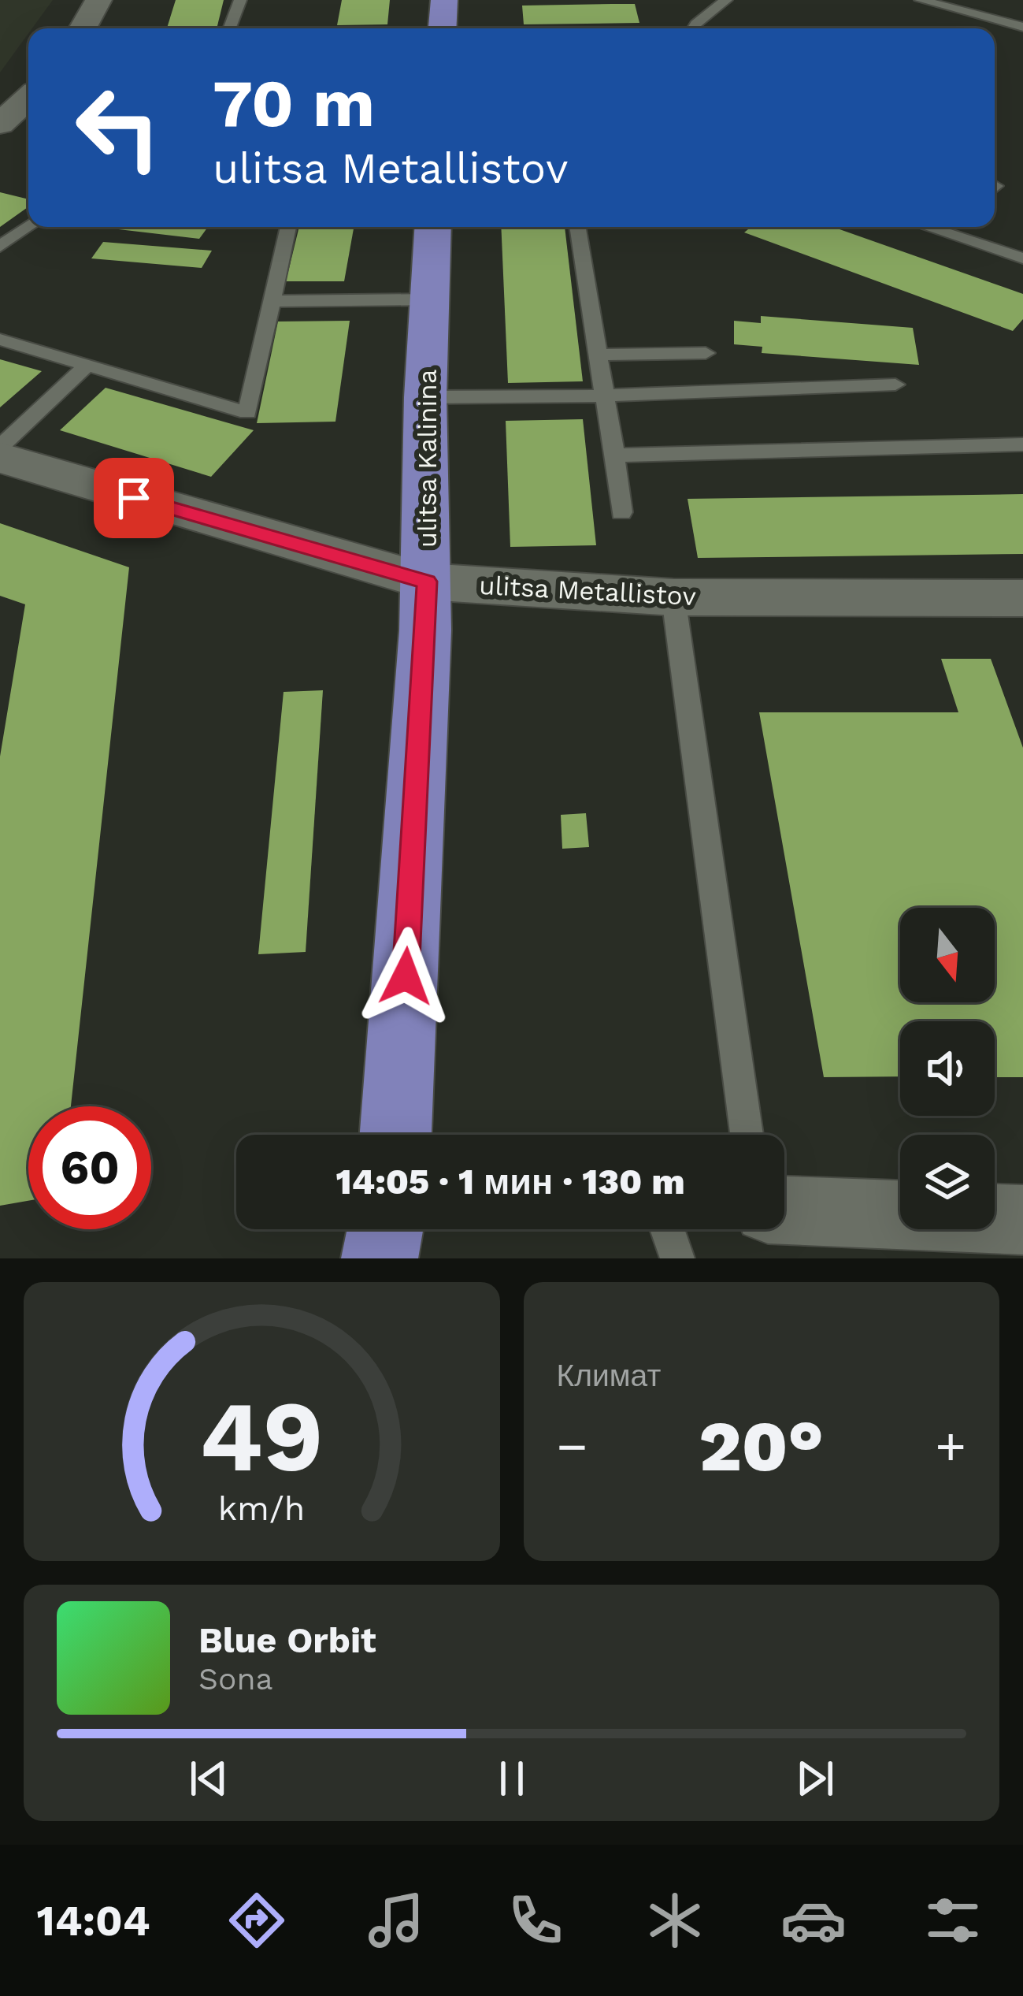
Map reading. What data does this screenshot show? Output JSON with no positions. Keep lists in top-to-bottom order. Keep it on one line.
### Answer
{"streets":{"main road":["ulitsa Kalinina"],"street":["ulitsa Metallistov"]},"crossings":[["ulitsa Kalinina","ulitsa Metallistov"]],"north":"bottom","page":{"turn":["70 m","ulitsa Metallistov"],"limit":"60","trip":"14:05 · 1 мин · 130 m","tile":"Климат","heat":["−","20°","+"],"song":["Blue Orbit","Sona"],"tabs":"14:04","gauge":["49","km/h"]}}
